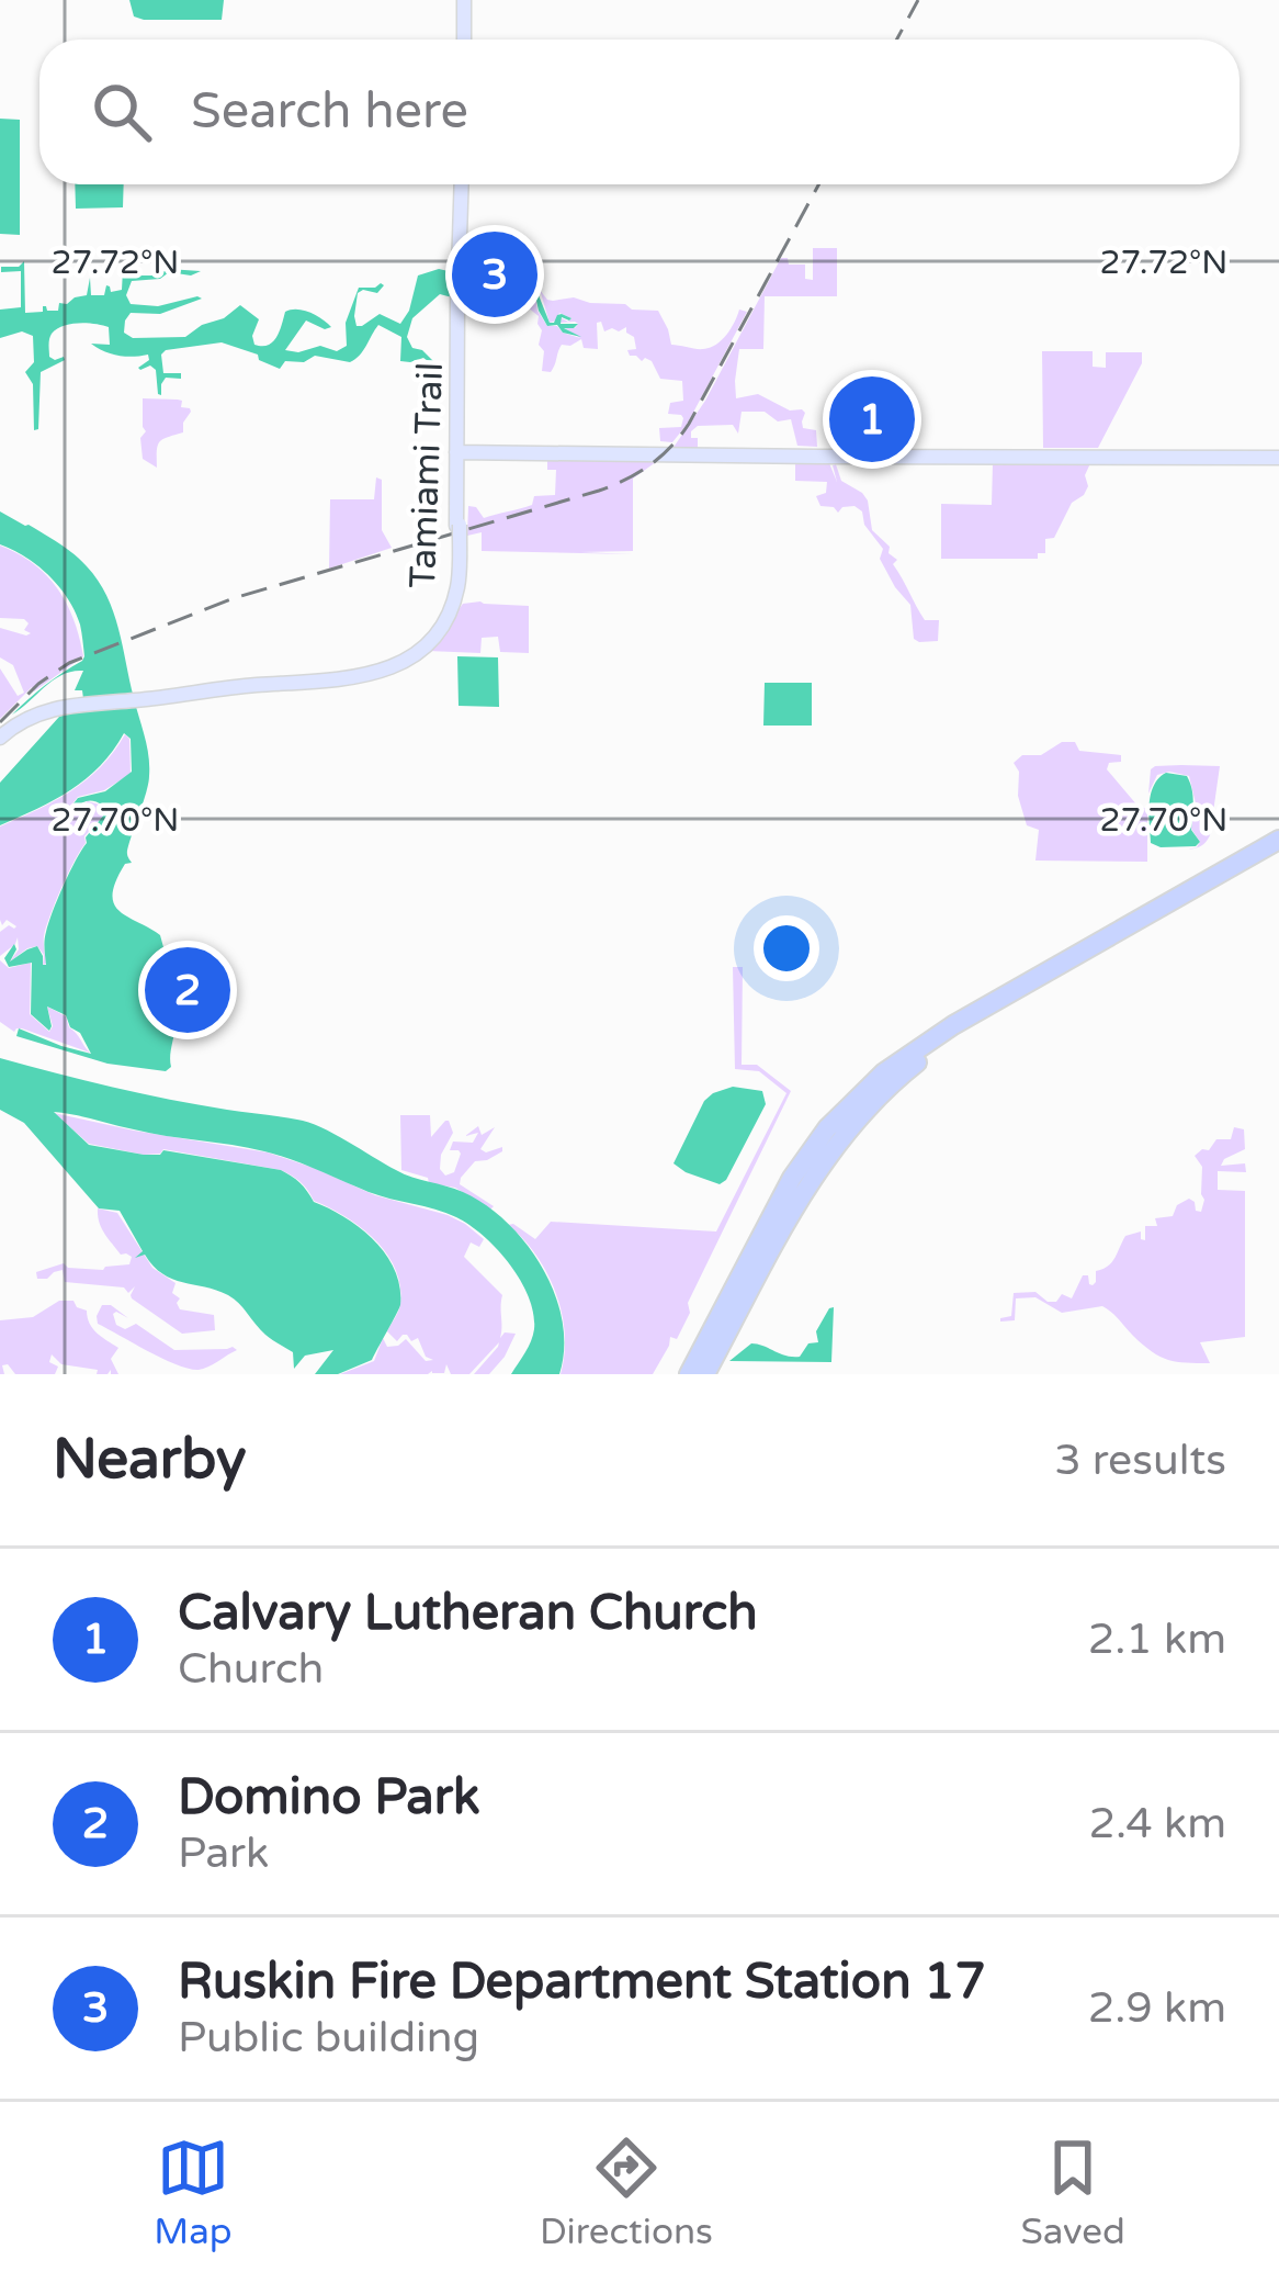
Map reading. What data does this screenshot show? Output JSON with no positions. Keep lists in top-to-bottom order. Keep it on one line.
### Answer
{"streets":{"main road":["Tamiami Trail"]},"page":{"search":"Search here","pins":["3","1","2"],"heading":["Nearby","3 results"],"list":[{"mark":"1","name":"Calvary Lutheran Church","note":"Church","value":"2.1 km"},{"mark":"2","name":"Domino Park","note":"Park","value":"2.4 km"},{"mark":"3","name":"Ruskin Fire Department Station 17","note":"Public building","value":"2.9 km"}],"nav":["Map","Directions","Saved"]},"coordinates":["27.72°N","27.70°N"]}
